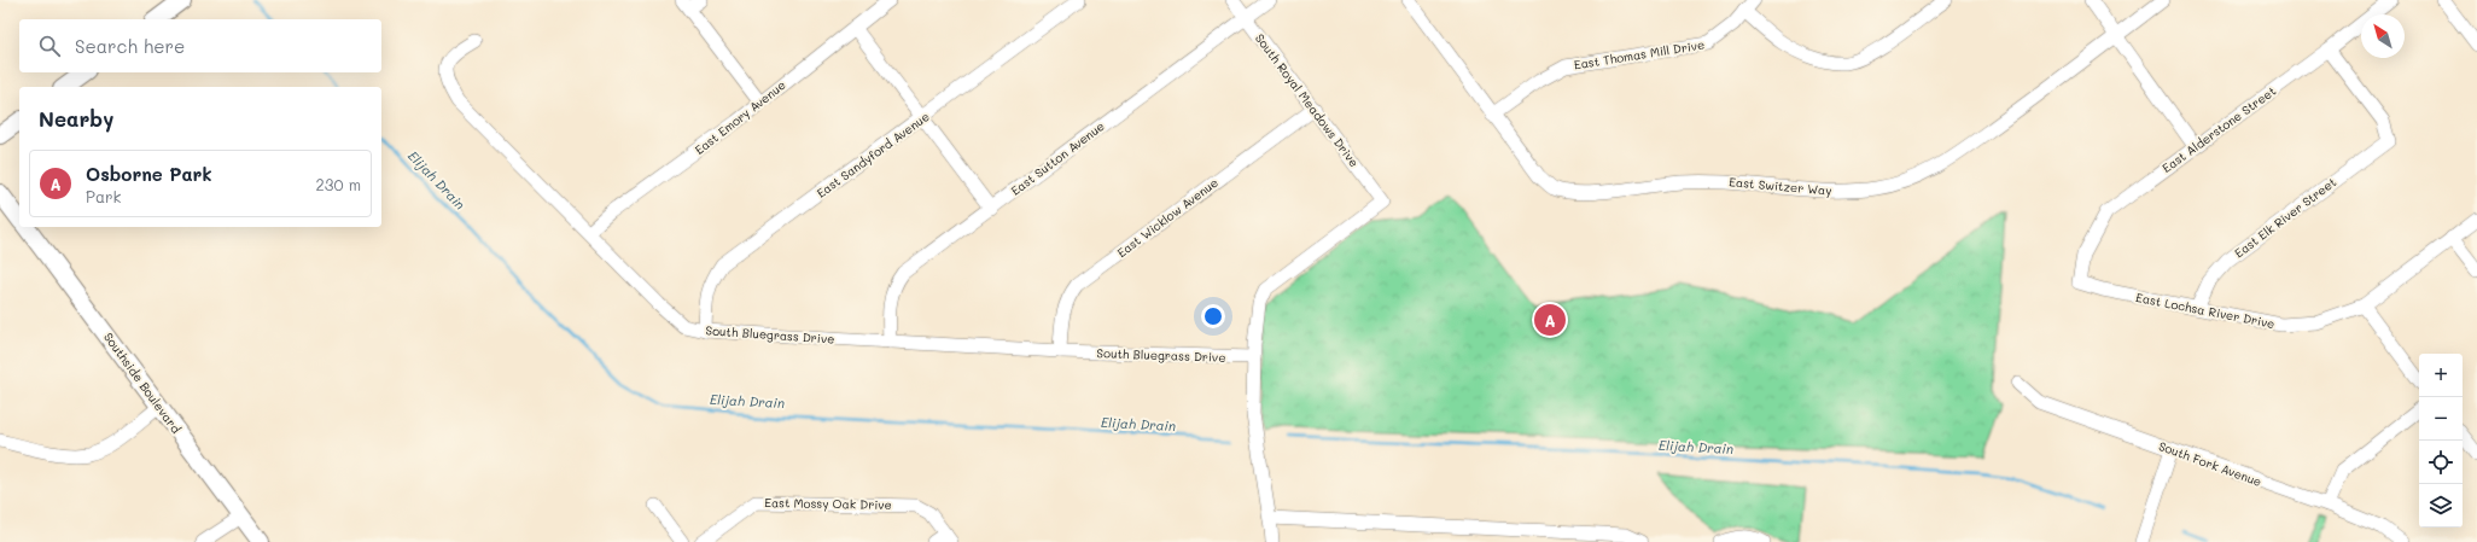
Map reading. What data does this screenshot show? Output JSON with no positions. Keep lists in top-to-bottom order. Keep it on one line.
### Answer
{"streets":{"main road":["Southside Boulevard"],"street":["East Thomas Mill Drive","South Royal Meadows Drive","East Emory Avenue","East Alderstone Street","East Sandyford Avenue","East Sutton Avenue","East Switzer Way","East Wicklow Avenue","East Elk River Street","East Lochsa River Drive","South Bluegrass Drive","South Fork Avenue","East Mossy Oak Drive"]},"crossings":[["East Thomas Mill Drive","East Switzer Way"],["South Royal Meadows Drive","East Sutton Avenue"],["South Royal Meadows Drive","East Wicklow Avenue"],["South Royal Meadows Drive","South Bluegrass Drive"],["East Emory Avenue","South Bluegrass Drive"],["East Alderstone Street","East Elk River Street"],["East Alderstone Street","East Lochsa River Drive"],["East Sandyford Avenue","South Bluegrass Drive"],["East Sutton Avenue","South Bluegrass Drive"],["East Wicklow Avenue","South Bluegrass Drive"],["East Elk River Street","East Lochsa River Drive"]],"water":["Elijah Drain"],"north":"top left","page":{"search":"Search here","heading":"Nearby","list":[{"mark":"A","name":"Osborne Park","note":"Park","value":"230 m"}],"pins":"A","map_buttons":["+","−"]}}
